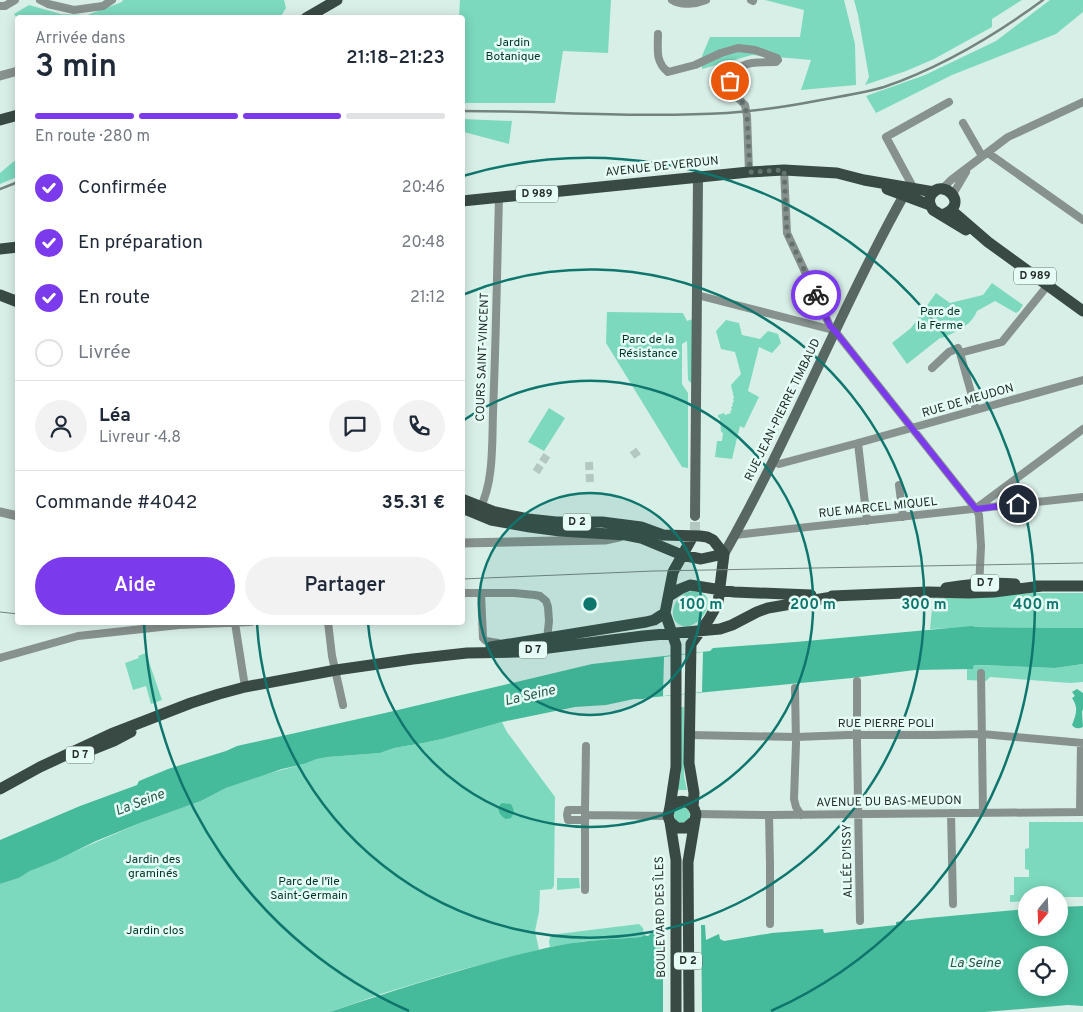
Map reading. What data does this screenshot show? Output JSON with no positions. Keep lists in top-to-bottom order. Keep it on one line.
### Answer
{"streets":{"main road":["AVENUE DE VERDUN","D 989","RUE JEAN-PIERRE TIMBAUD","D 2","D 7","BOULEVARD DES ÎLES"],"street":["COURS SAINT-VINCENT","RUE DE MEUDON","RUE MARCEL MIQUEL","RUE PIERRE POLI","AVENUE DU BAS-MEUDON","ALLÉE D'ISSY"]},"crossings":[["AVENUE DE VERDUN","D 989"],["AVENUE DE VERDUN","COURS SAINT-VINCENT"],["AVENUE DE VERDUN","RUE JEAN-PIERRE TIMBAUD"],["COURS SAINT-VINCENT","D 2"],["RUE DE MEUDON","RUE JEAN-PIERRE TIMBAUD"],["RUE JEAN-PIERRE TIMBAUD","RUE MARCEL MIQUEL"],["D 2","AVENUE DU BAS-MEUDON"],["D 2","BOULEVARD DES ÎLES"],["D 7","BOULEVARD DES ÎLES"],["RUE PIERRE POLI","ALLÉE D'ISSY"],["AVENUE DU BAS-MEUDON","ALLÉE D'ISSY"],["AVENUE DU BAS-MEUDON","BOULEVARD DES ÎLES"]],"water":["La Seine"],"parks":["Jardin Botanique","Parc de la Ferme","Parc de la Résistance","Jardin des graminés","Parc de l'île Saint-Germain","Jardin clos"],"north":"bottom","page":{"heading":["3 min","Arrivée dans","21:18–21:23"],"panel":["Léa","Livreur · 4.8","Commande #4042","35.31 €"],"bar":"En route · 280 m","list":[["Confirmée","20:46"],["En préparation","20:48"],["En route","21:12"],"Livrée"],"buttons":["Aide","Partager"]},"rings":["100 m","200 m","300 m","400 m"]}
